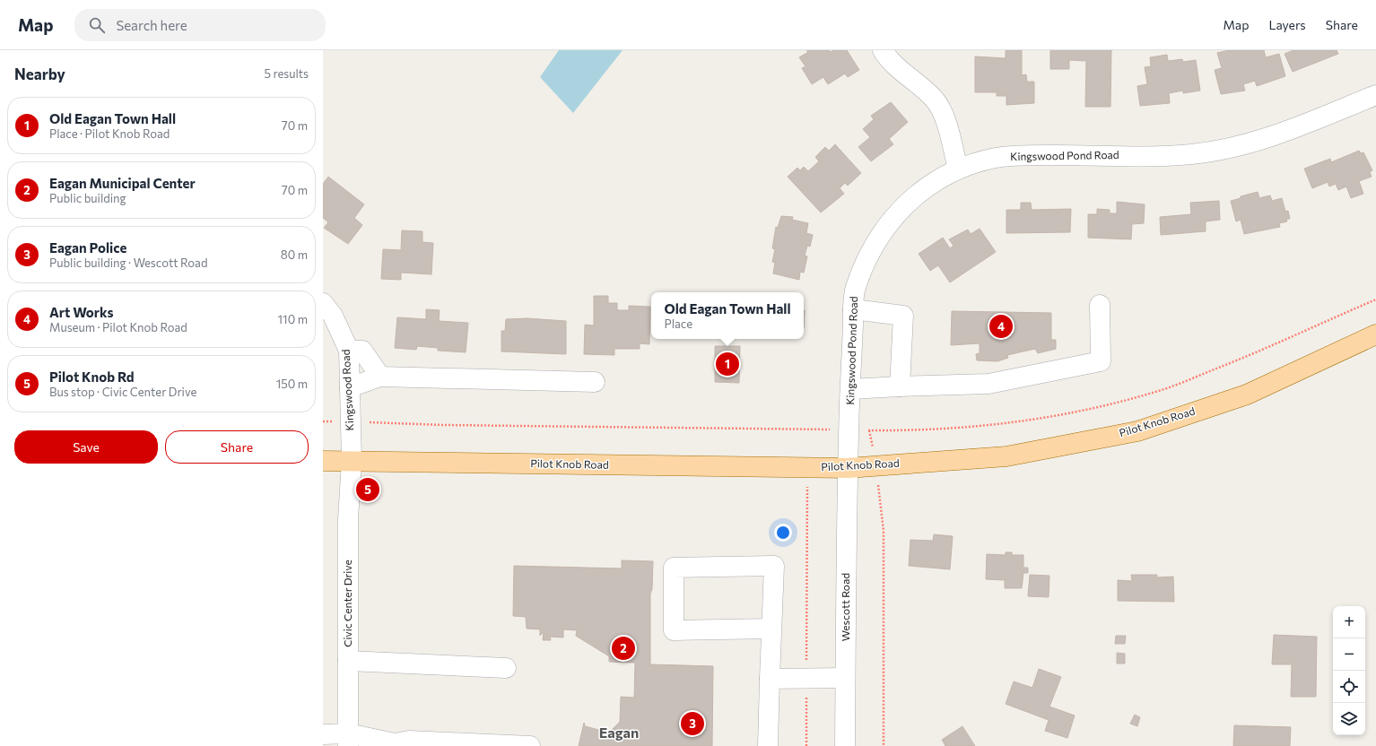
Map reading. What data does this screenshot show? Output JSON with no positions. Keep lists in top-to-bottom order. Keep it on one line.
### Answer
{"streets":{"main road":["Pilot Knob Road"],"street":["Kingswood Pond Road","Kingswood Road","Civic Center Drive","Wescott Road"]},"crossings":[["Kingswood Pond Road","Pilot Knob Road"],["Kingswood Pond Road","Wescott Road"],["Kingswood Road","Pilot Knob Road"],["Kingswood Road","Civic Center Drive"],["Pilot Knob Road","Civic Center Drive"],["Pilot Knob Road","Wescott Road"]],"districts":["Eagan"],"page":{"header":"Map","search":"Search here","nav":["Map","Layers","Share"],"heading":["Nearby","5 results"],"list":[{"mark":"1","name":"Old Eagan Town Hall","note":"Place · Pilot Knob Road","value":"70 m"},{"mark":"2","name":"Eagan Municipal Center","note":"Public building","value":"70 m"},{"mark":"3","name":"Eagan Police","note":"Public building · Wescott Road","value":"80 m"},{"mark":"4","name":"Art Works","note":"Museum · Pilot Knob Road","value":"110 m"},{"mark":"5","name":"Pilot Knob Rd","note":"Bus stop · Civic Center Drive","value":"150 m"}],"popup":["Old Eagan Town Hall","Place"],"pins":["4","1","5","2","3"],"buttons":["Save","Share"],"map_buttons":["+","−"]}}
